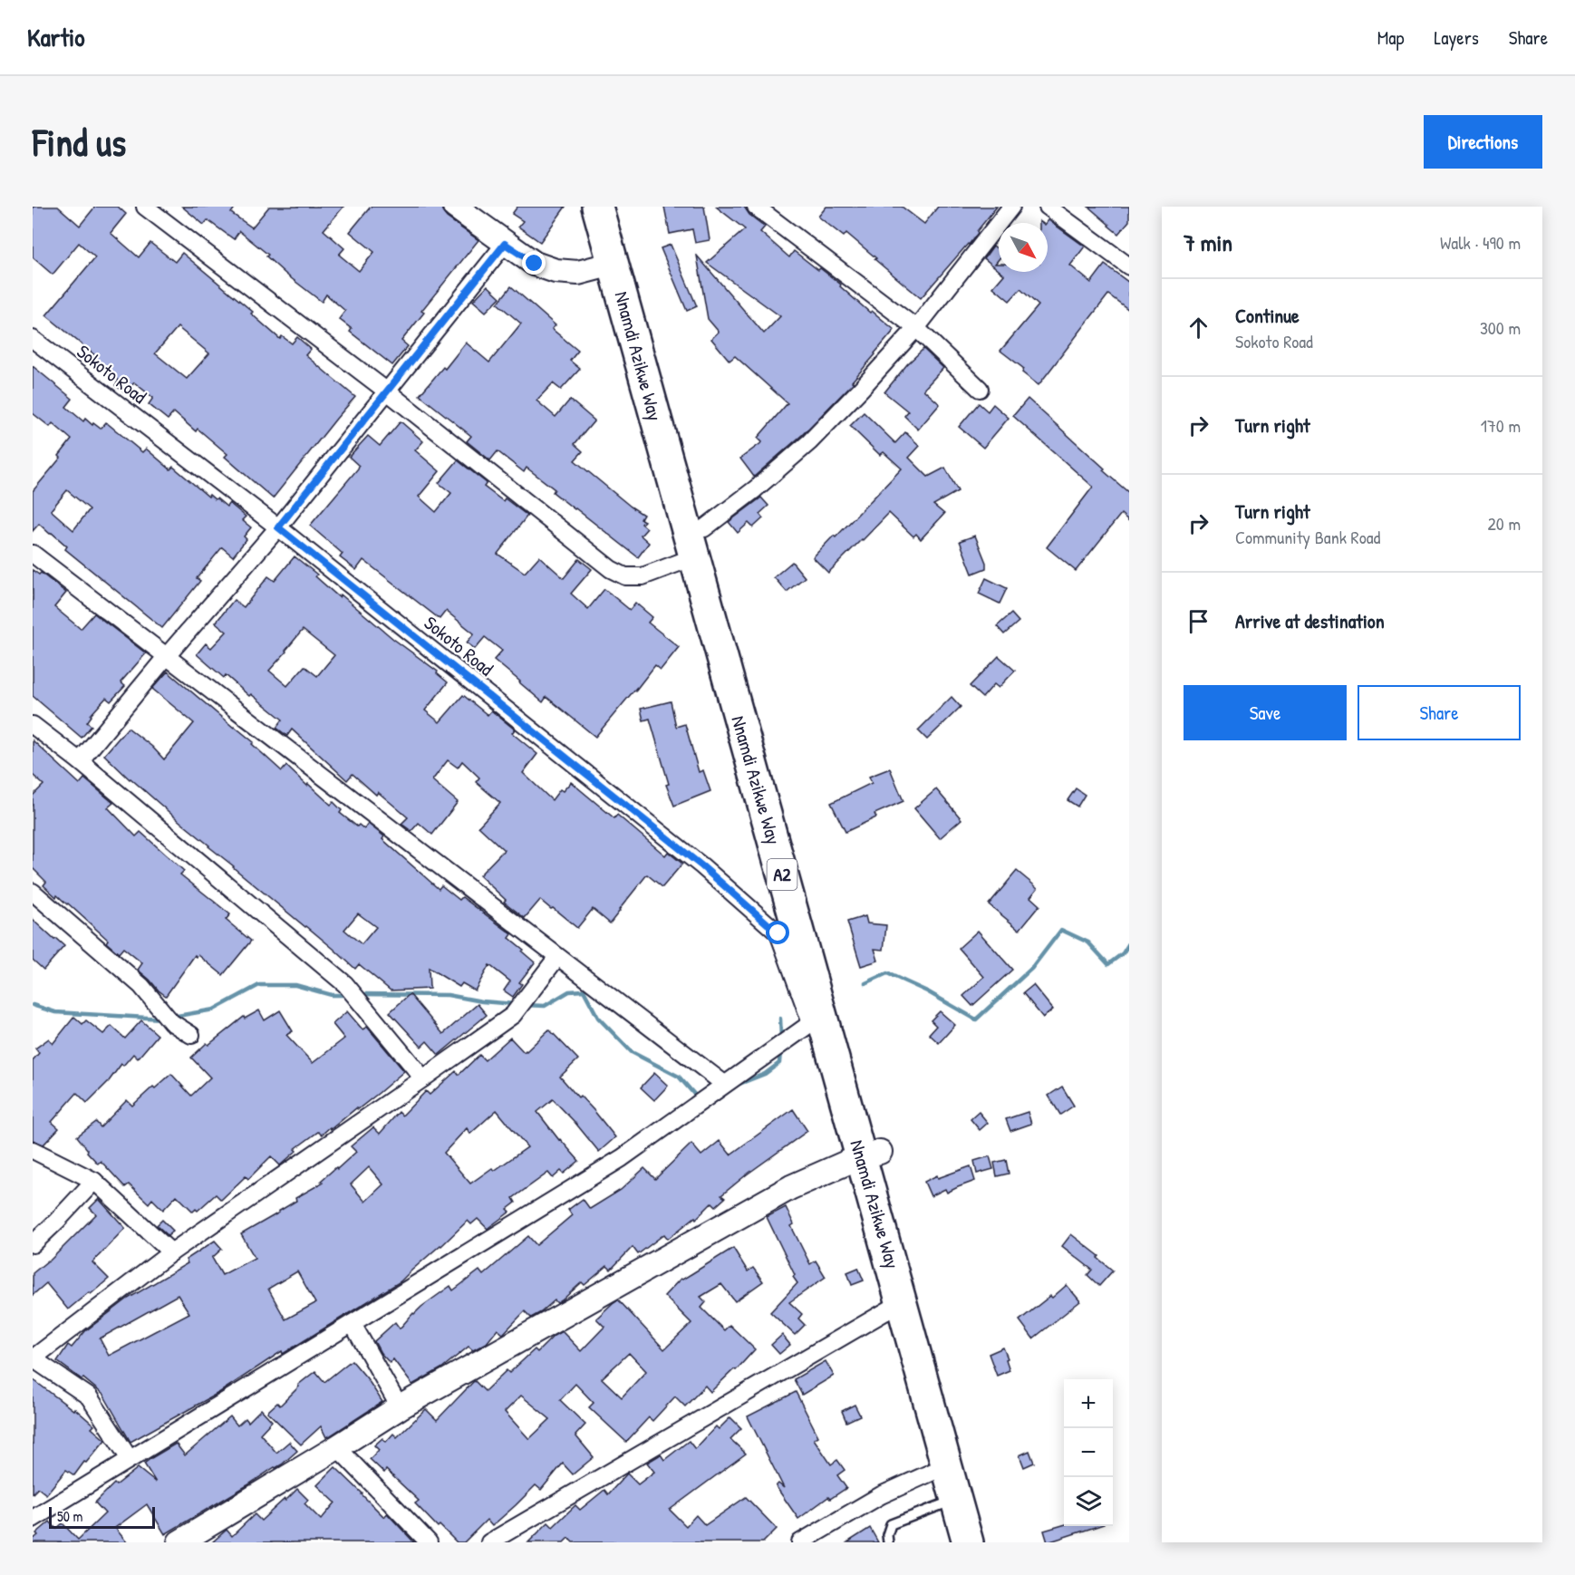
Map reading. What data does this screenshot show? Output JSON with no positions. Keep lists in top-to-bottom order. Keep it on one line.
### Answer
{"streets":{"highway":["Nnamdi Azikwe Way","A2"],"street":["Sokoto Road"]},"scale_bar":"50 m","north":"bottom right","page":{"header":"Kartio","nav":["Map","Layers","Share"],"buttons":["Directions",["Save","Share"]],"title":"Find us","heading":["7 min","Walk · 490 m"],"list":[["Continue","Sokoto Road","300 m"],["Turn right","170 m"],["Turn right","Community Bank Road","20 m"],"Arrive at destination"],"map_buttons":["+","−"],"scale":"50 m"}}
